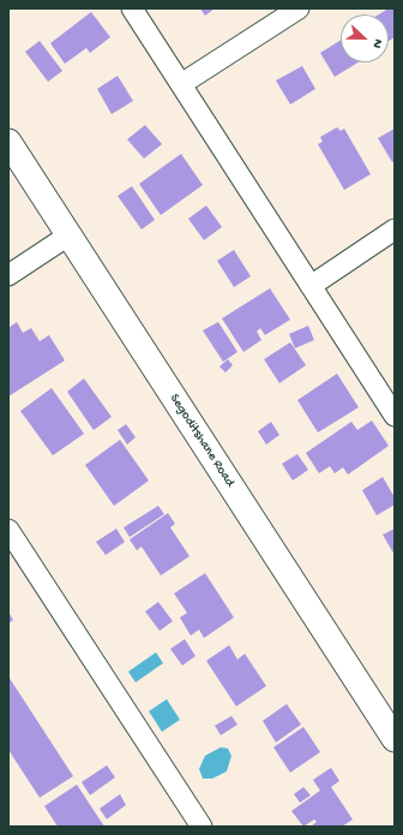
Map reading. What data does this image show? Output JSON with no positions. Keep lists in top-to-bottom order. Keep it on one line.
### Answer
{"streets":{"street":["Segoditshane Road"]},"north":"right"}
